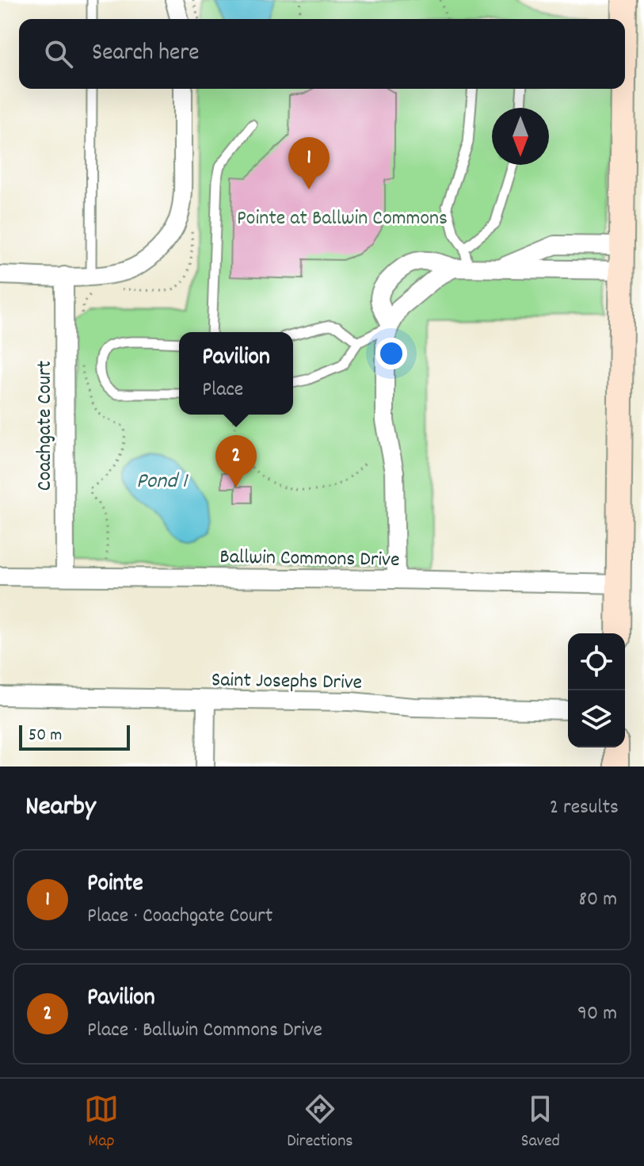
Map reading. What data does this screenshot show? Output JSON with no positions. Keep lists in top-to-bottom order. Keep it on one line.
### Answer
{"streets":{"street":["Coachgate Court","Ballwin Commons Drive","Saint Josephs Drive"]},"crossings":[["Coachgate Court","Ballwin Commons Drive"]],"water":["Pond 1"],"parks":["Pointe at Ballwin Commons"],"scale_bar":"50 m","north":"bottom","page":{"search":"Search here","pins":["1","2"],"popup":["Pavilion","Place"],"scale":"50 m","heading":["Nearby","2 results"],"list":[{"mark":"1","name":"Pointe","note":"Place · Coachgate Court","value":"80 m"},{"mark":"2","name":"Pavilion","note":"Place · Ballwin Commons Drive","value":"90 m"}],"nav":["Map","Directions","Saved"]}}
